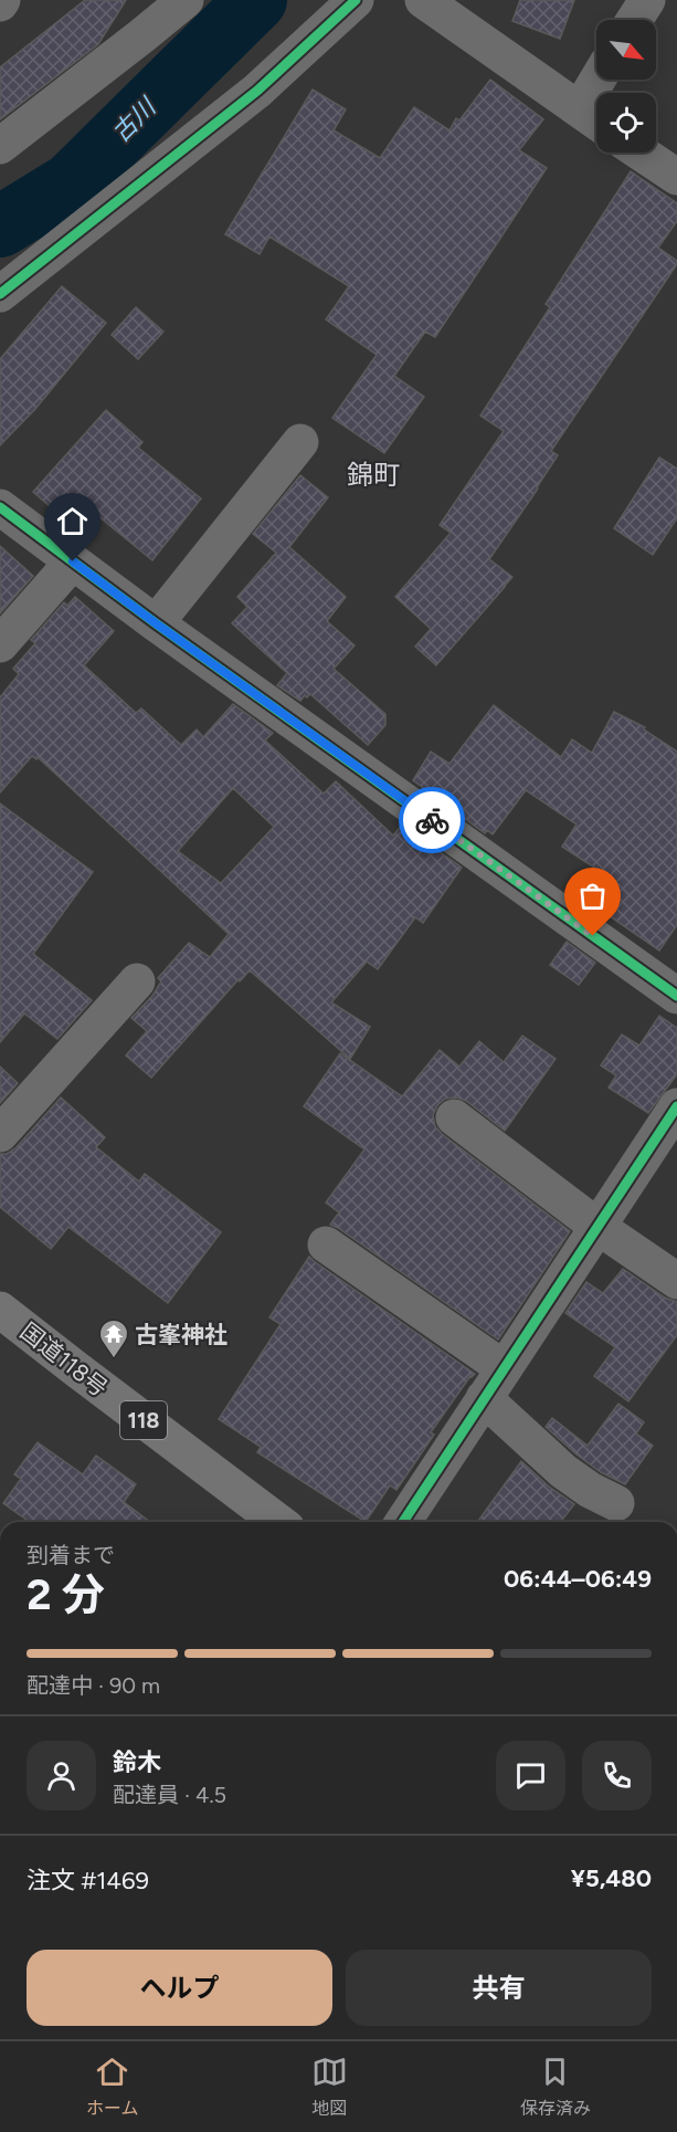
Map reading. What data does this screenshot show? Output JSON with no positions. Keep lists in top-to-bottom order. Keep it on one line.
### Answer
{"streets":{"highway":["国道118号","118"]},"districts":["錦町"],"water":["古川"],"places":{"temple":["古峯神社"]},"north":"bottom right","page":{"heading":["2 分","到着まで","06:44–06:49"],"panel":["鈴木","配達員 · 4.5","注文 #1469","¥5,480"],"bar":"配達中 · 90 m","buttons":["ヘルプ","共有"],"tabs":["ホーム","地図","保存済み"]}}
